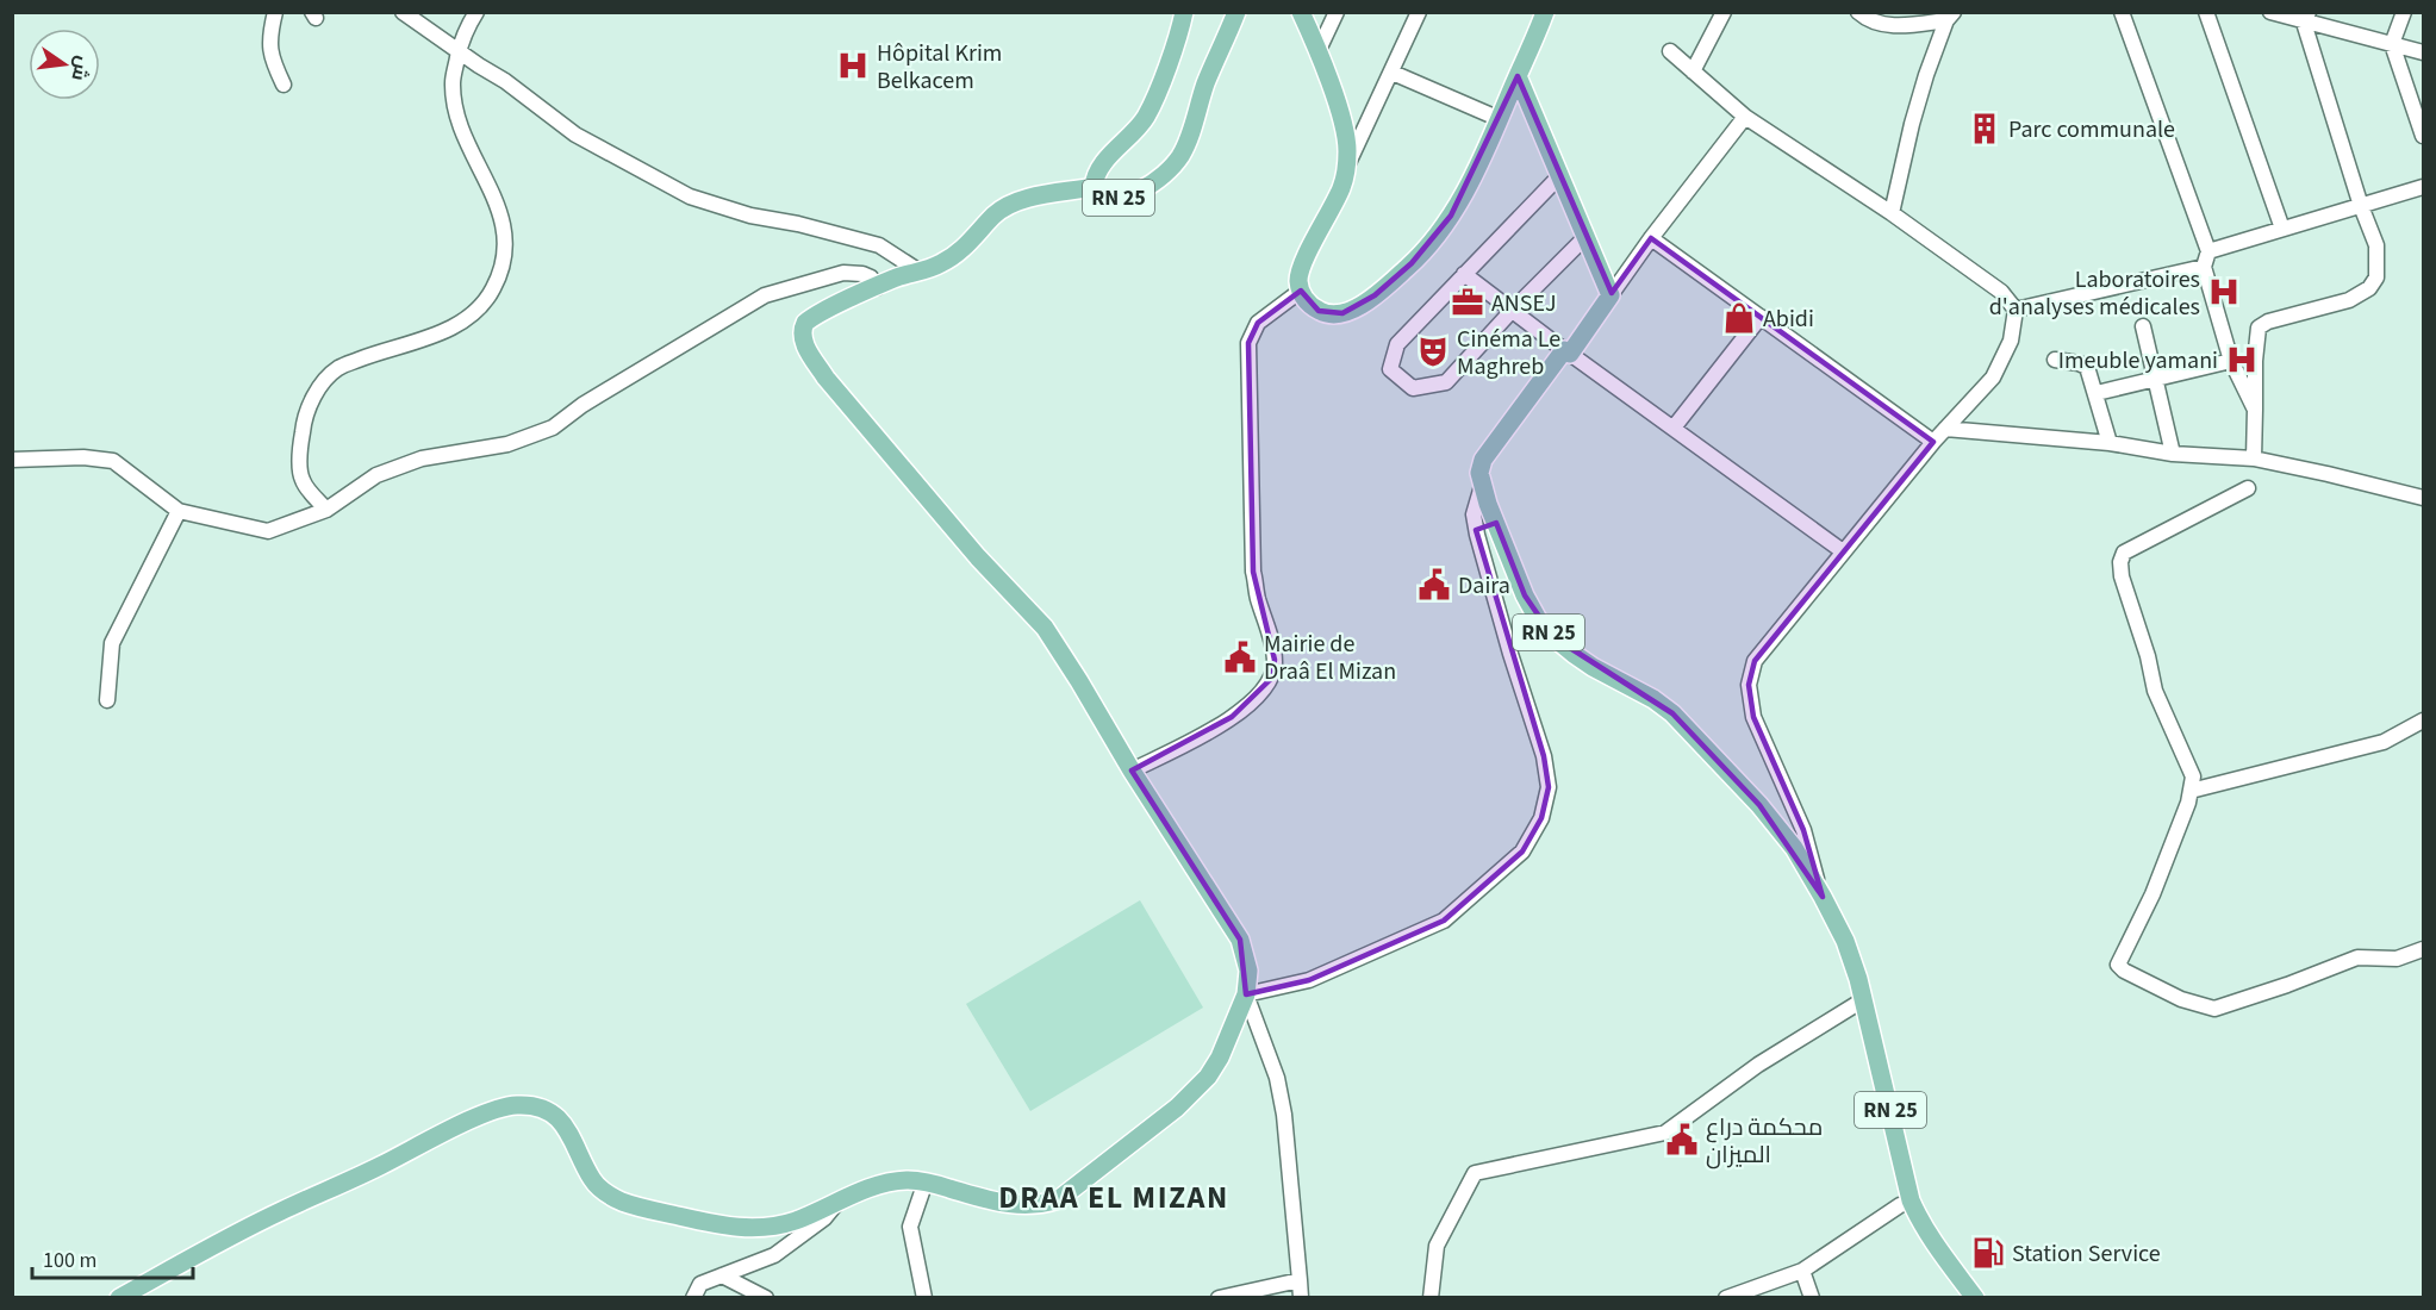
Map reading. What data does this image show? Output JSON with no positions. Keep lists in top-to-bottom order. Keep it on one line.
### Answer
{"streets":{"main road":["RN 25"]},"districts":["DRAA EL MIZAN"],"places":{"hospital":["Hôpital Krim Belkacem","Laboratoires d'analyses médicales","Imeuble yamani"],"building":["Parc communale"],"office":["ANSEJ"],"shop":["Abidi"],"theatre":["Cinéma Le Maghreb"],"public building":["Daira","Mairie de Draâ El Mizan","محكمة دراع الميزان"],"fuel station":["Station Service"]},"scale_bar":"100 m","north":"right"}
